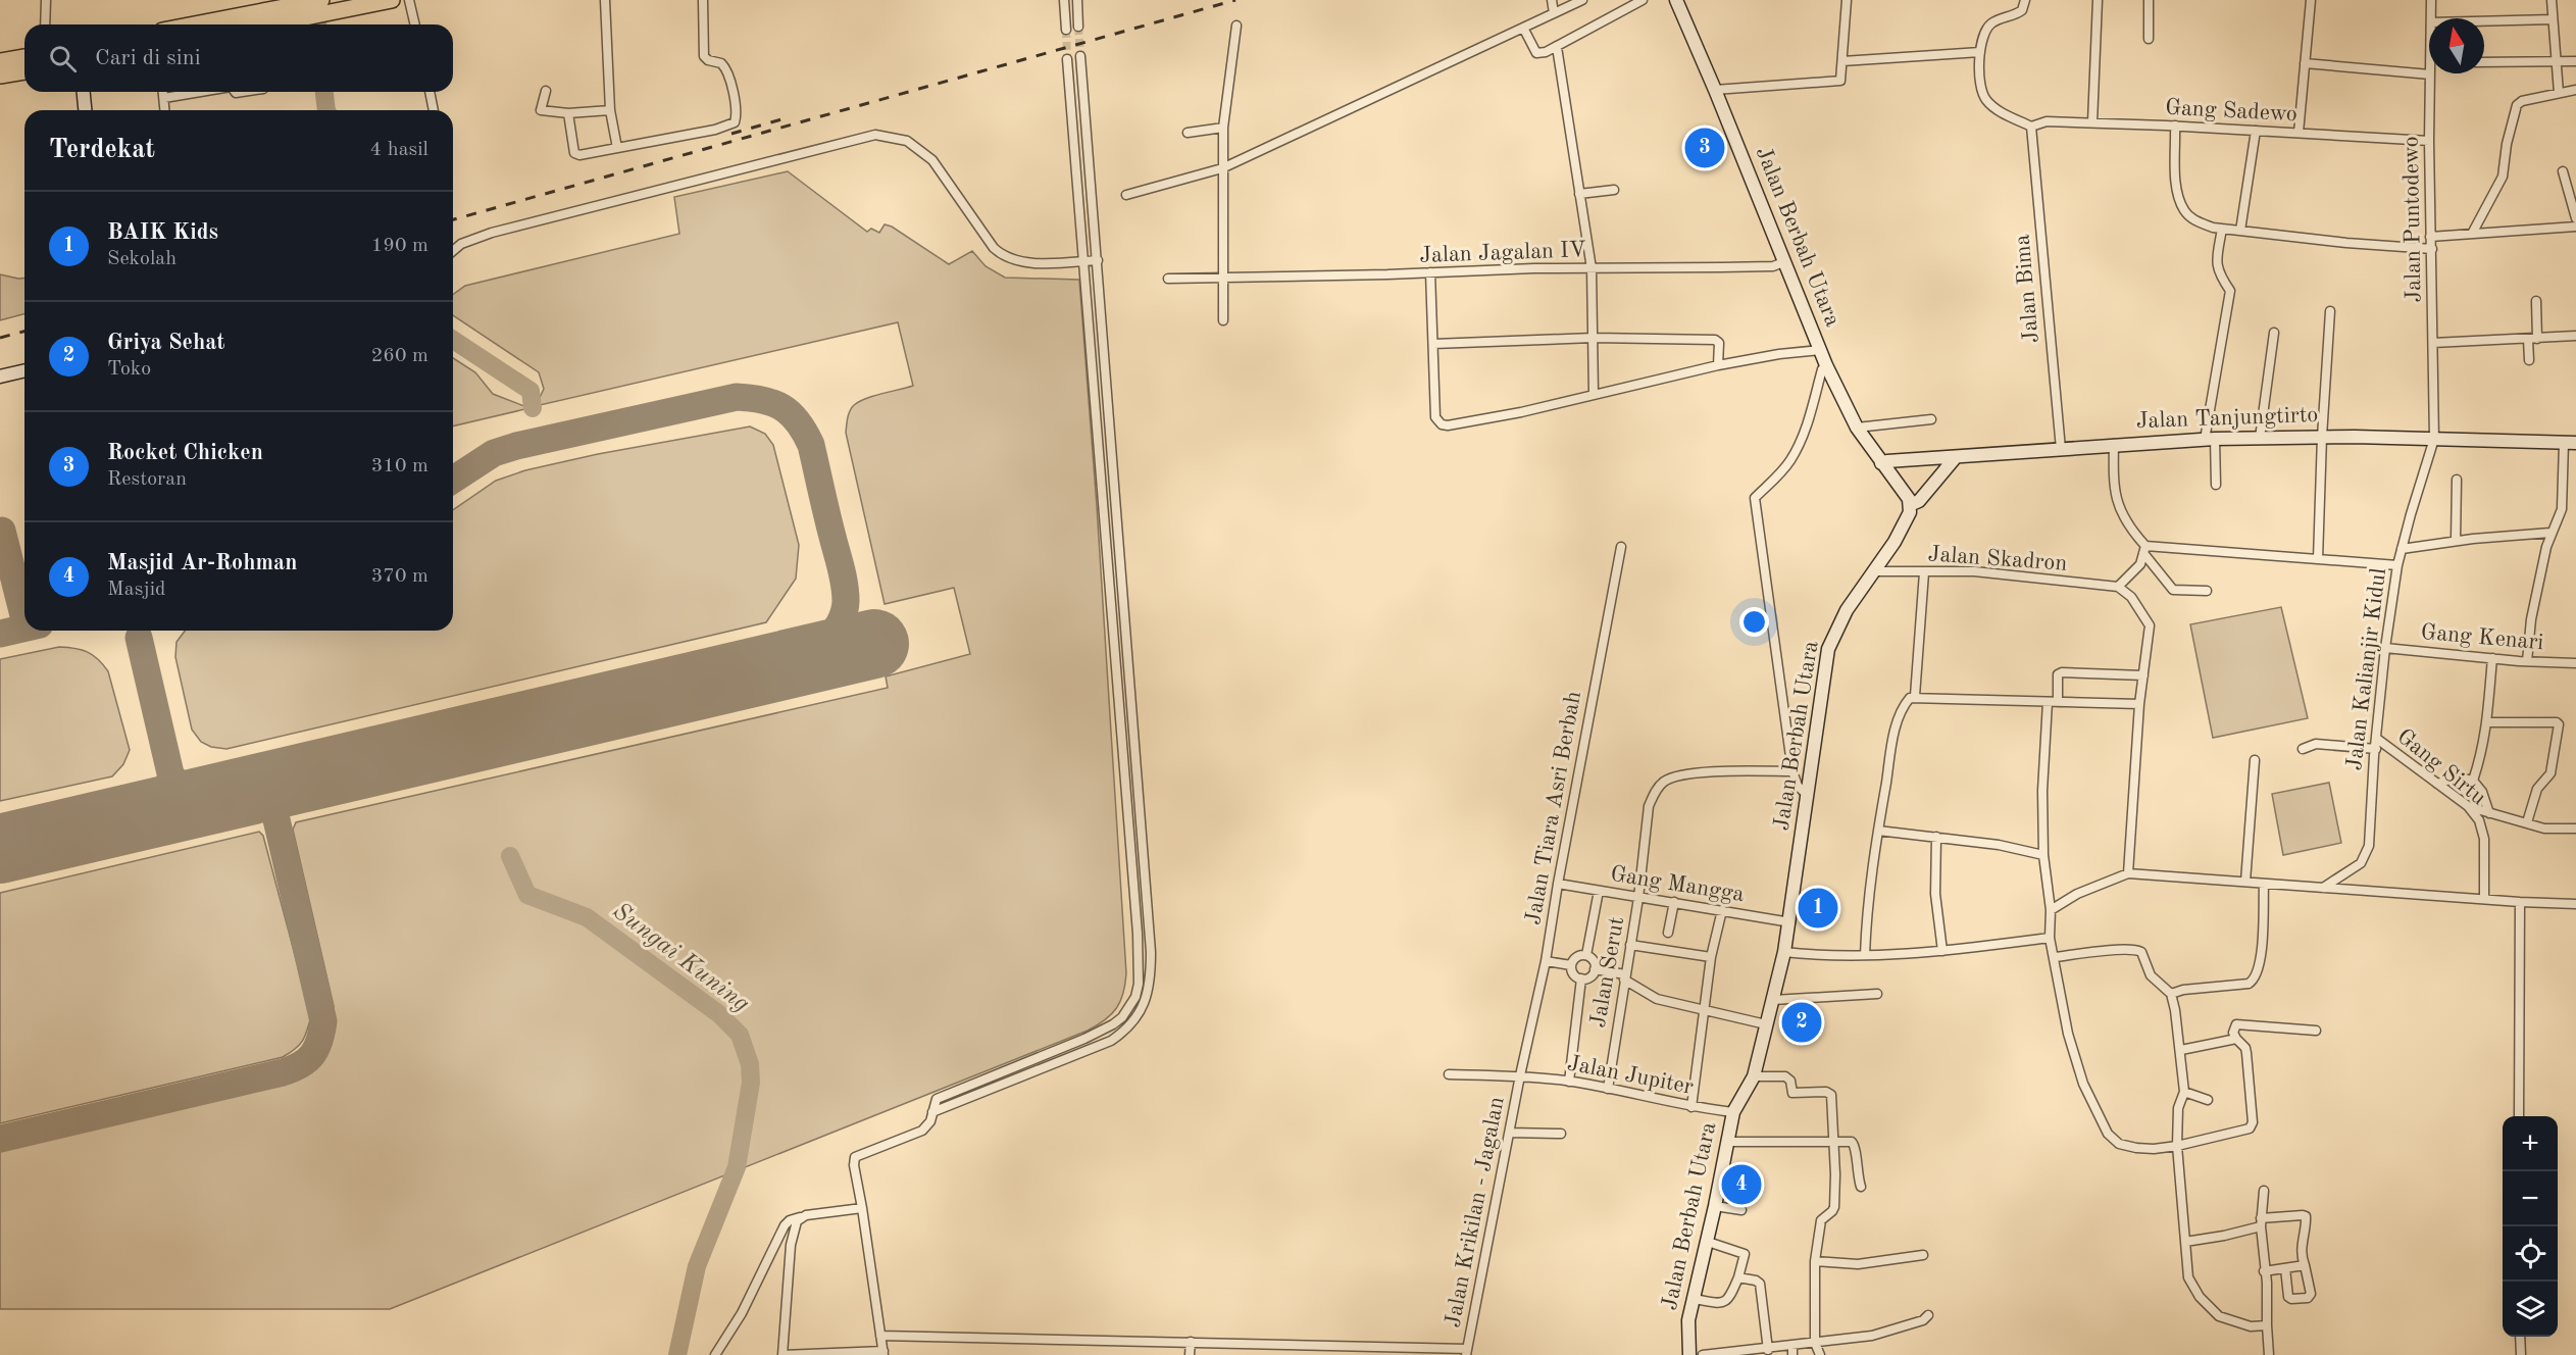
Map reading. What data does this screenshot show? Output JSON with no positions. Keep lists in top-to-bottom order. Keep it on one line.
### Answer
{"streets":{"main road":["Jalan Berbah Utara","Jalan Tanjungtirto"],"street":["Gang Sadewo","Jalan Puntodewo","Jalan Jagalan IV","Jalan Bima","Jalan Skadron","Gang Kenari","Jalan Kalianjir Kidul","Gang Sirtu","Jalan Tiara Asri Berbah","Gang Mangga","Jalan Serut","Jalan Jupiter","Jalan Krikilan - Jagalan"]},"crossings":[["Gang Sadewo","Jalan Puntodewo"],["Gang Sadewo","Jalan Bima"],["Jalan Puntodewo","Jalan Tanjungtirto"],["Jalan Puntodewo","Jalan Kalianjir Kidul"],["Jalan Berbah Utara","Jalan Jagalan IV"],["Jalan Berbah Utara","Jalan Tanjungtirto"],["Jalan Berbah Utara","Jalan Skadron"],["Jalan Berbah Utara","Gang Mangga"],["Jalan Berbah Utara","Jalan Jupiter"],["Jalan Bima","Jalan Tanjungtirto"],["Jalan Tanjungtirto","Jalan Kalianjir Kidul"],["Gang Kenari","Jalan Kalianjir Kidul"],["Jalan Kalianjir Kidul","Gang Sirtu"],["Jalan Tiara Asri Berbah","Gang Mangga"],["Jalan Tiara Asri Berbah","Jalan Jupiter"],["Jalan Tiara Asri Berbah","Jalan Krikilan - Jagalan"],["Gang Mangga","Jalan Serut"],["Jalan Serut","Jalan Jupiter"],["Jalan Jupiter","Jalan Krikilan - Jagalan"]],"water":["Sungai Kuning"],"north":"top","page":{"search":"Cari di sini","heading":["Terdekat","4 hasil"],"pins":["3","1","2","4"],"list":[{"mark":"1","name":"BAIK Kids","note":"Sekolah","value":"190 m"},{"mark":"2","name":"Griya Sehat","note":"Toko","value":"260 m"},{"mark":"3","name":"Rocket Chicken","note":"Restoran","value":"310 m"},{"mark":"4","name":"Masjid Ar-Rohman","note":"Masjid","value":"370 m"}],"map_buttons":["+","−"]}}
